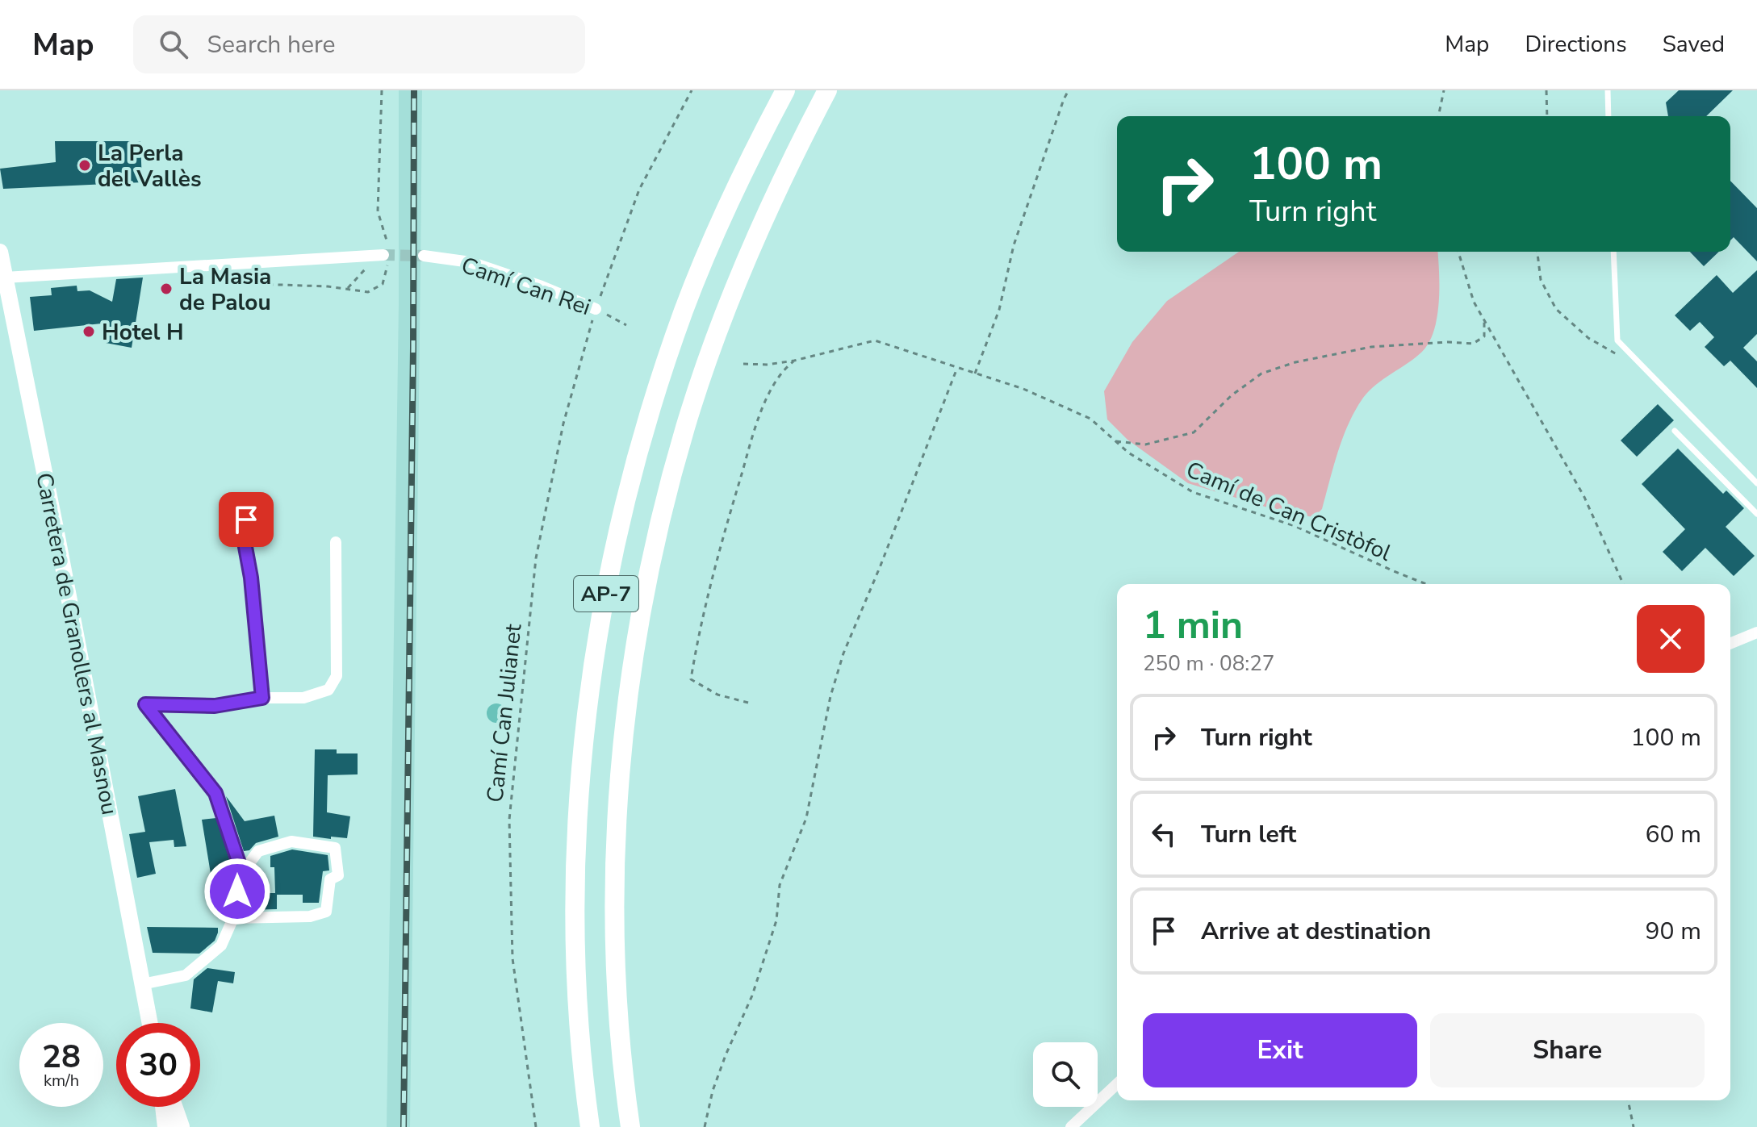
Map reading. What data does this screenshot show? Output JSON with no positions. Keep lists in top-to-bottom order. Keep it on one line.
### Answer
{"streets":{"highway":["AP-7"],"main road":["Carretera de Granollers al Masnou"],"street":["Camí Can Rei"],"path":["Camí de Can Cristòfol","Camí Can Julianet"]},"crossings":[["Camí Can Rei","Camí Can Julianet"]],"places":["La Perla del Vallès","La Masia de Palou","Hotel H"],"page":{"header":"Map","search":"Search here","nav":["Map","Directions","Saved"],"turn":["100 m","Turn right"],"heading":["1 min","250 m · 08:27"],"list":[{"name":"Turn right","value":"100 m"},{"name":"Turn left","value":"60 m"},{"name":"Arrive at destination","value":"90 m"}],"buttons":["Exit","Share"],"speed":"28 km/h","limit":"30"}}
